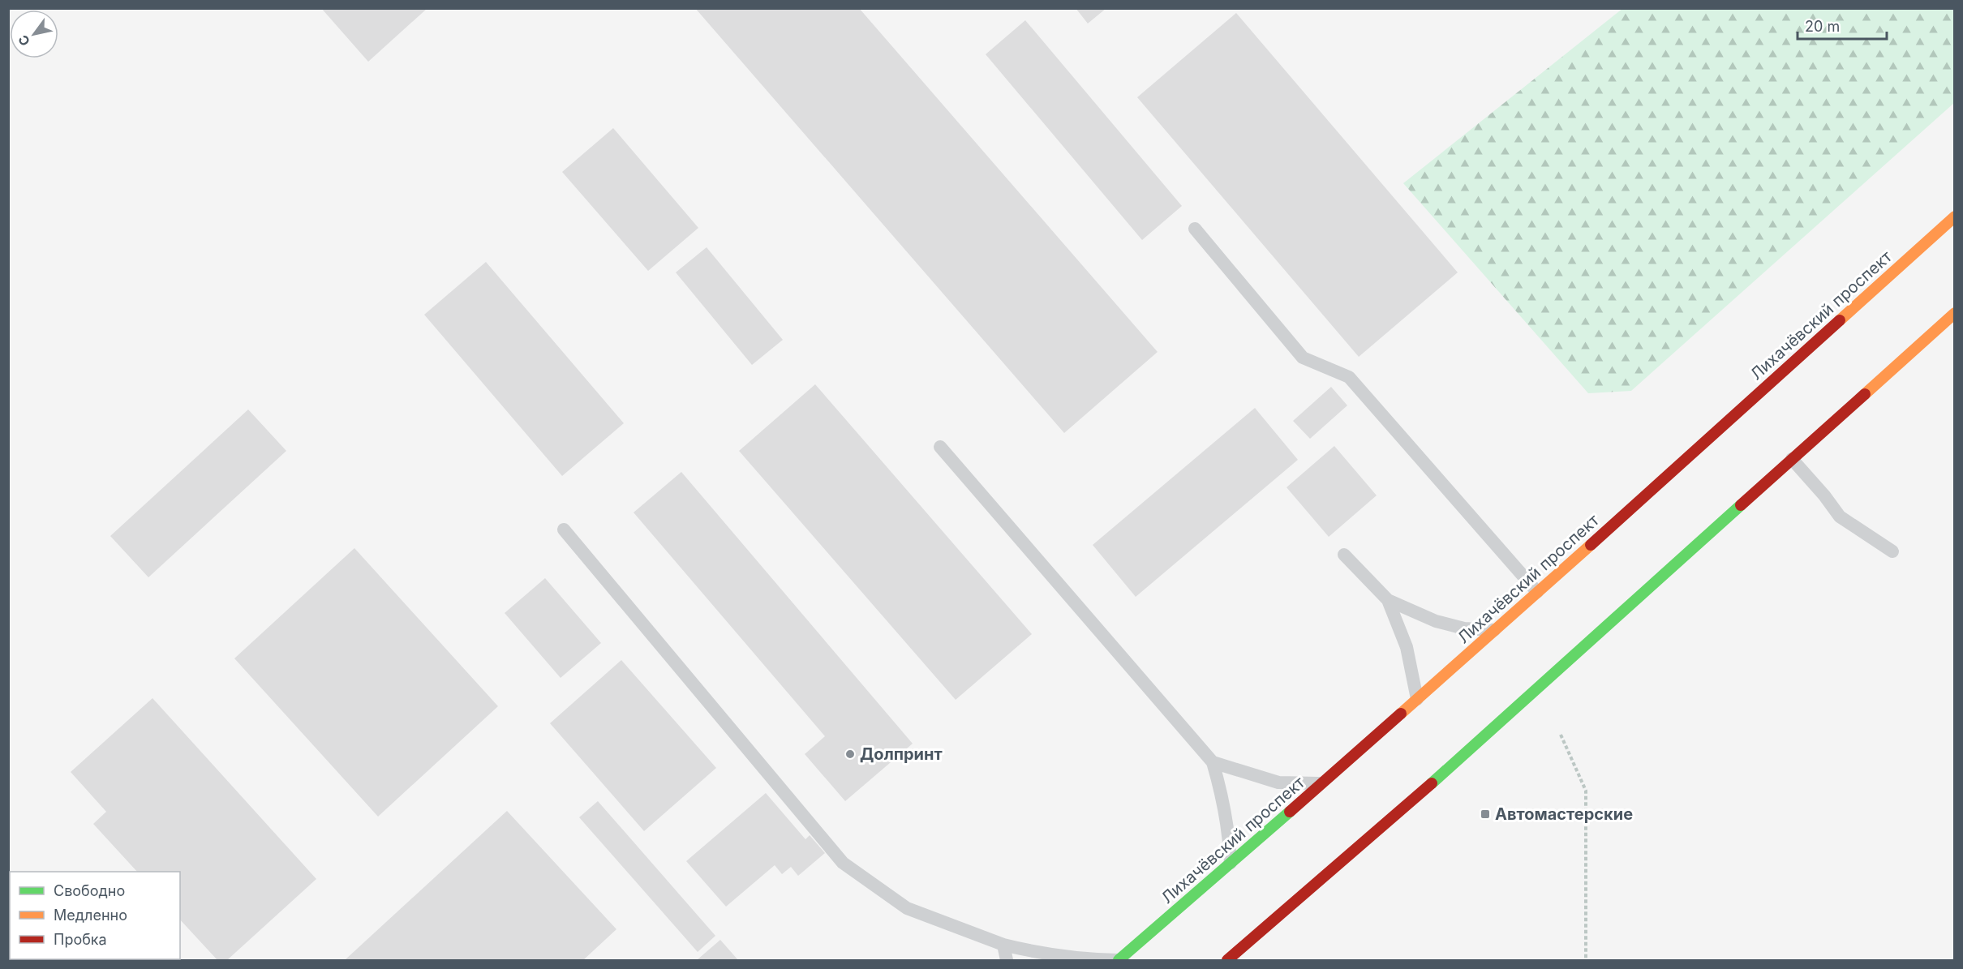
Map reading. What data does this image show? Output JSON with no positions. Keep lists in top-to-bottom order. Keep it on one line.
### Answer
{"streets":{"main road":["Лихачёвский проспект"]},"places":{"other":["Долпринт"],"transit":["Автомастерские"]},"legend":["Свободно","Медленно","Пробка"],"scale_bar":"20 m","north":"bottom left"}
